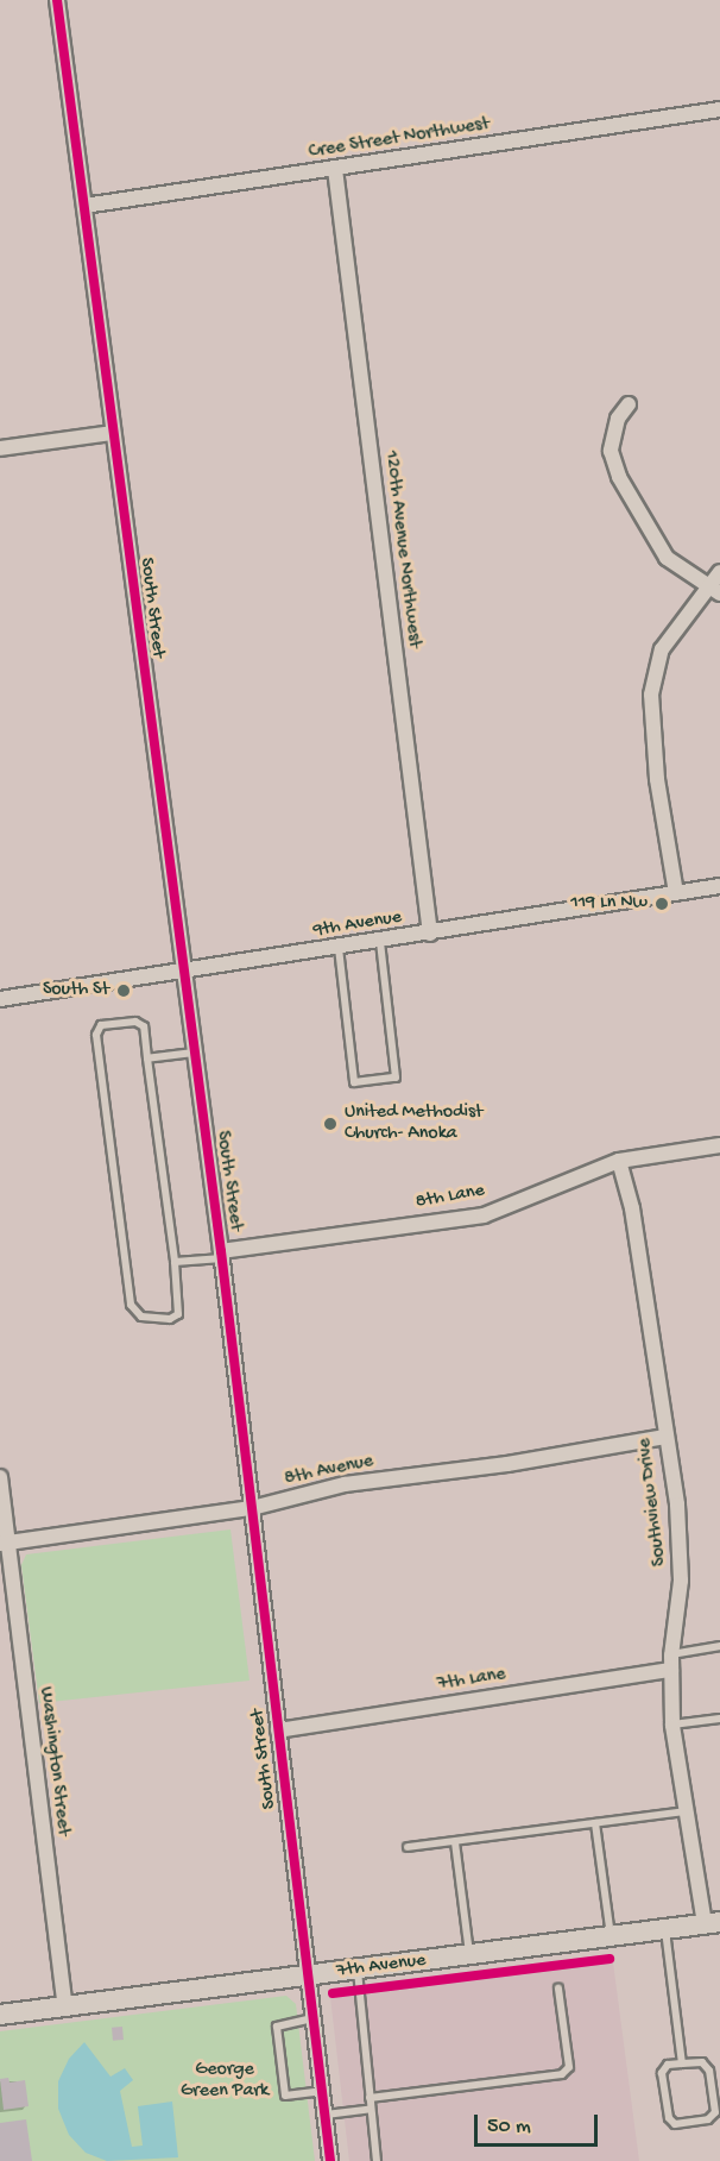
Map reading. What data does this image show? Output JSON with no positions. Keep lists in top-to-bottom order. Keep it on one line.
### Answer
{"streets":{"street":["Cree Street Northwest","120th Avenue Northwest","South Street","9th Avenue","8th Lane","8th Avenue","Southview Drive","7th Lane","Washington Street","7th Avenue"]},"crossings":[["Cree Street Northwest","120th Avenue Northwest"],["Cree Street Northwest","South Street"],["120th Avenue Northwest","9th Avenue"],["South Street","9th Avenue"],["South Street","8th Lane"],["South Street","8th Avenue"],["South Street","7th Lane"],["South Street","7th Avenue"],["8th Lane","Southview Drive"],["8th Avenue","Southview Drive"],["8th Avenue","Washington Street"],["Southview Drive","7th Lane"],["Southview Drive","7th Avenue"],["Washington Street","7th Avenue"]],"parks":["George Green Park"],"places":["119 Ln Nw","South St","United Methodist Church- Anoka"],"scale_bar":"50 m"}
